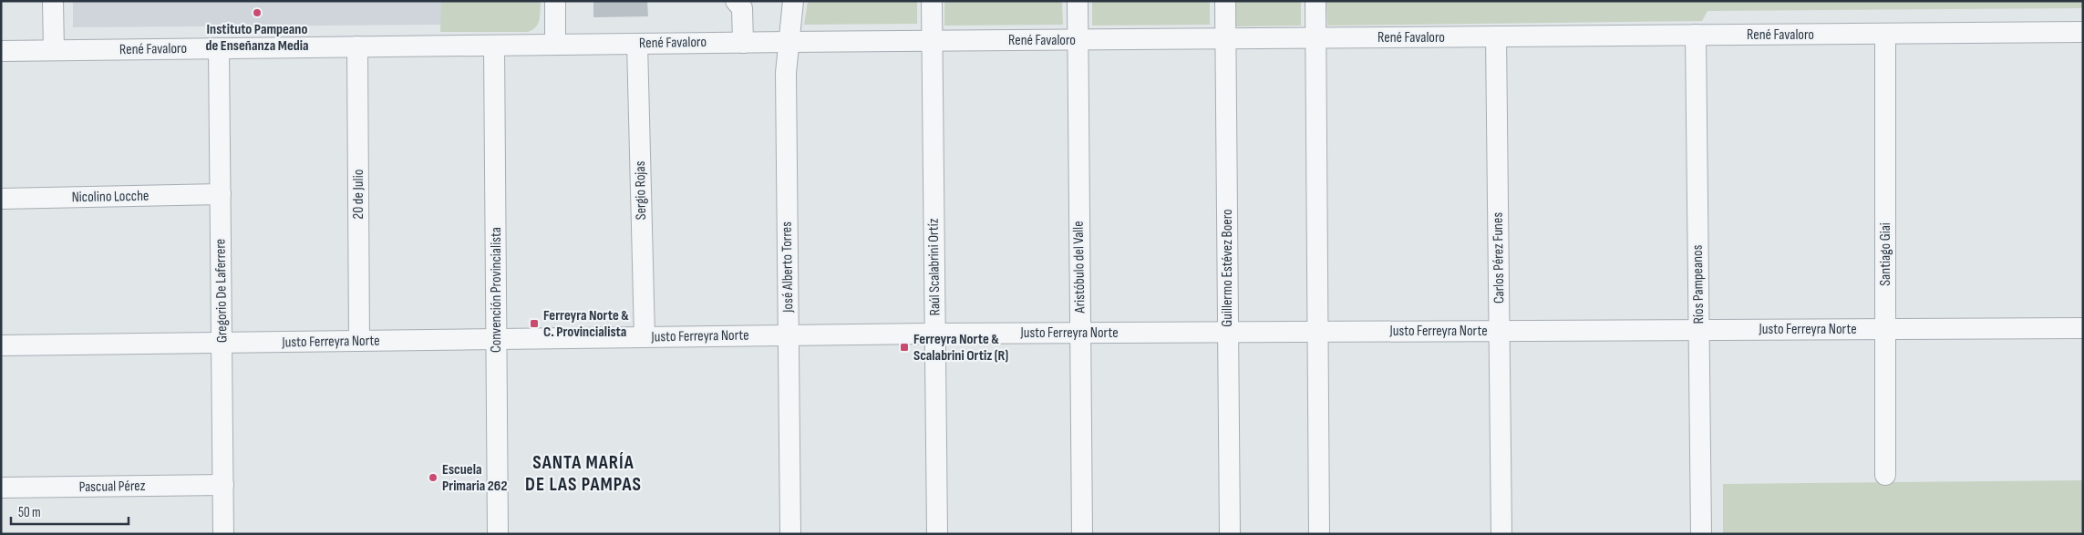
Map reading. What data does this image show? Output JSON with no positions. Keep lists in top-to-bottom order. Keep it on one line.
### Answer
{"streets":{"street":["René Favaloro","Sergio Rojas","20 de Julio","Nicolino Locche","Santiago Giai","Carlos Pérez Funes","José Alberto Torres","Raúl Scalabrini Ortíz","Aristóbulo del Valle","Guillermo Estévez Boero","Ríos Pampeanos","Convención Provincialista","Gregorio De Laferrere","Justo Ferreyra Norte","Pascual Pérez"]},"crossings":[["René Favaloro","Sergio Rojas"],["René Favaloro","20 de Julio"],["René Favaloro","Santiago Giai"],["René Favaloro","Carlos Pérez Funes"],["René Favaloro","José Alberto Torres"],["René Favaloro","Raúl Scalabrini Ortíz"],["René Favaloro","Aristóbulo del Valle"],["René Favaloro","Guillermo Estévez Boero"],["René Favaloro","Ríos Pampeanos"],["René Favaloro","Convención Provincialista"],["René Favaloro","Gregorio De Laferrere"],["Sergio Rojas","Justo Ferreyra Norte"],["20 de Julio","Justo Ferreyra Norte"],["Nicolino Locche","Gregorio De Laferrere"],["Santiago Giai","Justo Ferreyra Norte"],["Carlos Pérez Funes","Justo Ferreyra Norte"],["José Alberto Torres","Justo Ferreyra Norte"],["Raúl Scalabrini Ortíz","Justo Ferreyra Norte"],["Aristóbulo del Valle","Justo Ferreyra Norte"],["Guillermo Estévez Boero","Justo Ferreyra Norte"],["Ríos Pampeanos","Justo Ferreyra Norte"],["Convención Provincialista","Justo Ferreyra Norte"],["Gregorio De Laferrere","Justo Ferreyra Norte"],["Gregorio De Laferrere","Pascual Pérez"]],"districts":["SANTA MARÍA DE LAS PAMPAS"],"places":{"other":["Instituto Pampeano de Enseñanza Media","Escuela Primaria 262"],"transit":["Ferreyra Norte & C. Provincialista","Ferreyra Norte & Scalabrini Ortiz (R)"]},"scale_bar":"50 m"}
